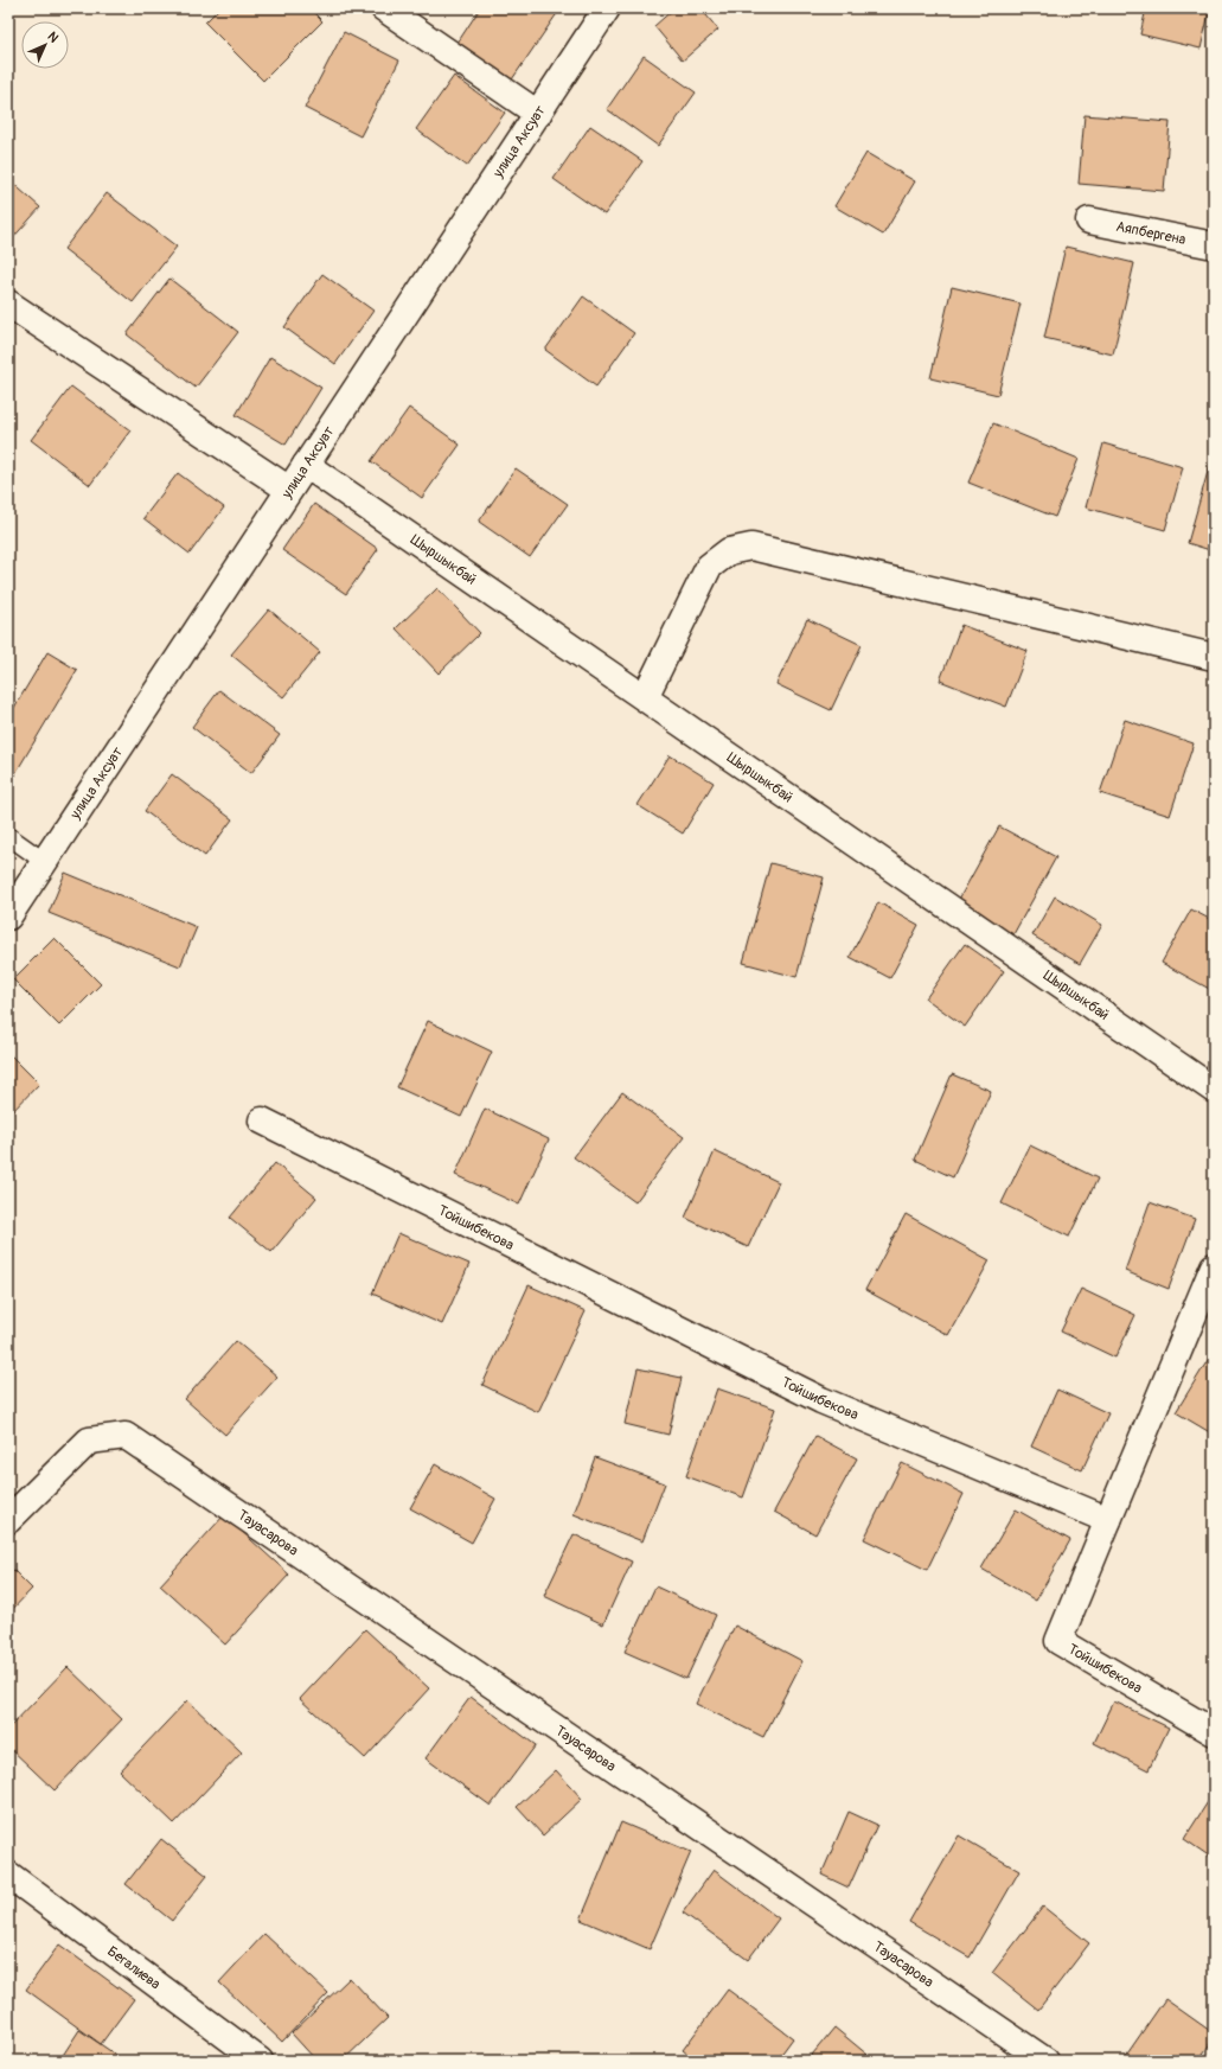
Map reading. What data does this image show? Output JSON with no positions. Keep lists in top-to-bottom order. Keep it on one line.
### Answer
{"streets":{"street":["улица Аксуат","Аяпбергена","Шыршыкбай","Тойшибекова","Тауасарова","Бегалиева"]},"crossings":[["улица Аксуат","Шыршыкбай"]],"north":"top right"}
